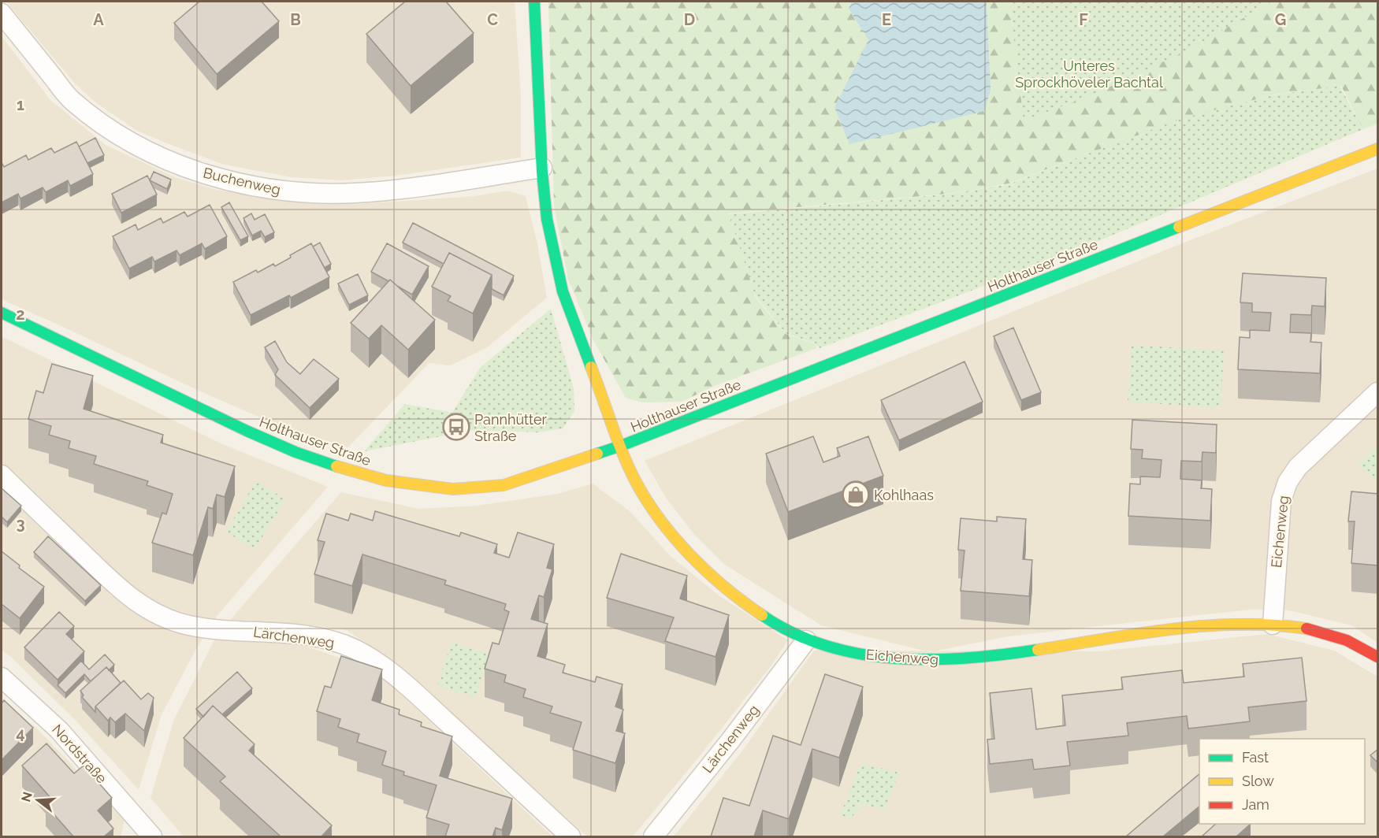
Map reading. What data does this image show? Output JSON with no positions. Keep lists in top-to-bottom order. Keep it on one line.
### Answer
{"streets":{"street":["Buchenweg","Holthauser Straße","Eichenweg","Lärchenweg","Nordstraße"]},"crossings":[["Holthauser Straße","Eichenweg"],["Eichenweg","Lärchenweg"]],"parks":["Unteres Sprockhöveler Bachtal"],"places":{"bus stop":["Pannhütter Straße"],"shop":["Kohlhaas"]},"legend":["Fast","Slow","Jam"],"north":"left","grid":{"columns":["A","B","C","D","E","F","G"],"rows":["1","2","3","4"]}}
